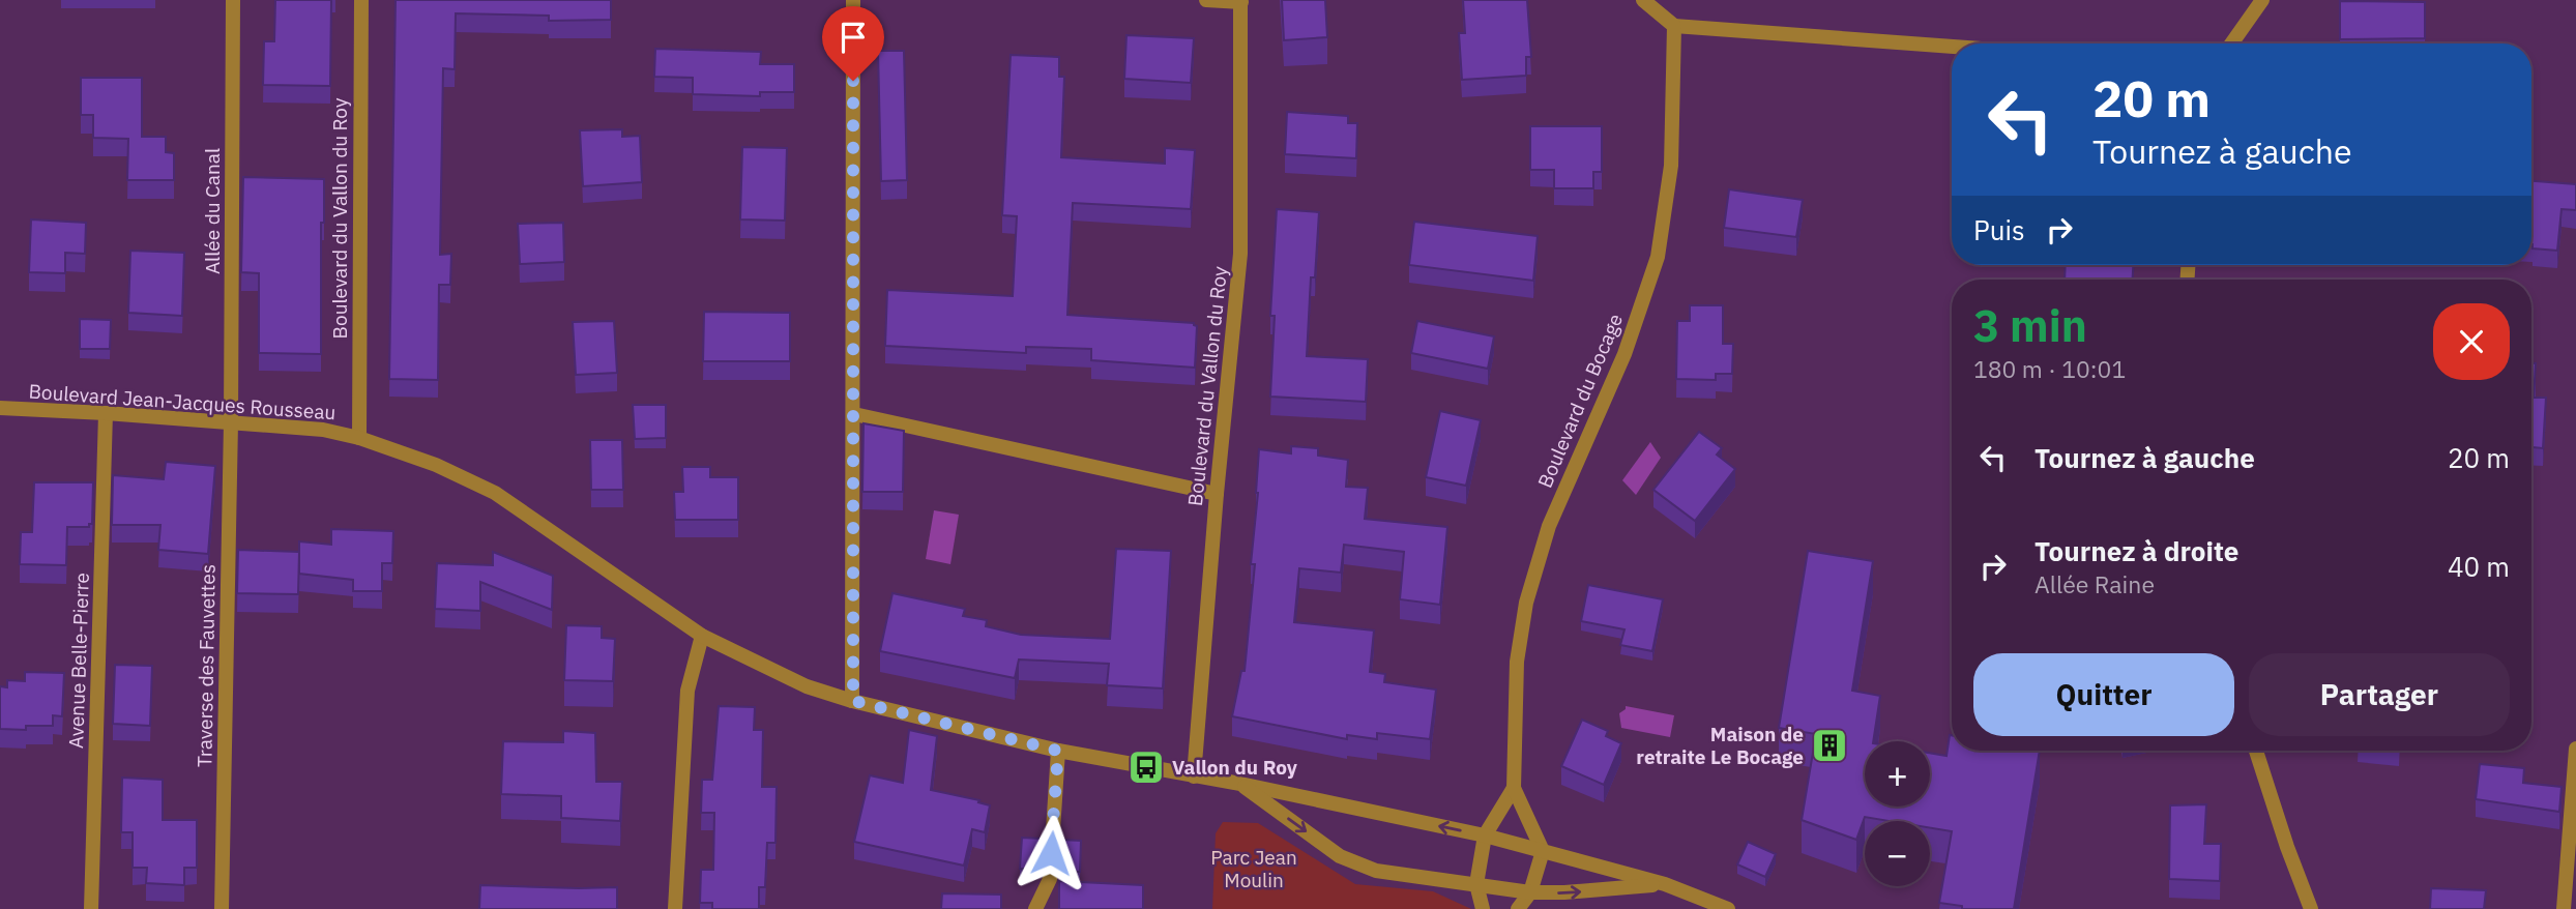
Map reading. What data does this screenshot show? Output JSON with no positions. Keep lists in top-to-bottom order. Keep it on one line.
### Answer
{"streets":{"street":["Allée du Canal","Boulevard du Vallon du Roy","Boulevard du Bocage","Boulevard Jean-Jacques Rousseau","Avenue Belle-Pierre","Traverse des Fauvettes"]},"crossings":[["Allée du Canal","Boulevard Jean-Jacques Rousseau"],["Allée du Canal","Traverse des Fauvettes"],["Boulevard du Vallon du Roy","Boulevard Jean-Jacques Rousseau"],["Boulevard du Bocage","Boulevard Jean-Jacques Rousseau"],["Boulevard Jean-Jacques Rousseau","Avenue Belle-Pierre"],["Boulevard Jean-Jacques Rousseau","Traverse des Fauvettes"]],"parks":["Parc Jean Moulin"],"places":{"building":["Maison de retraite Le Bocage"],"bus stop":["Vallon du Roy"]},"page":{"turn":["20 m","Tournez à gauche"],"then":"Puis","heading":["3 min","180 m · 10:01"],"list":[{"name":"Tournez à gauche","value":"20 m"},{"name":"Tournez à droite","note":"Allée Raine","value":"40 m"}],"buttons":["Quitter","Partager"],"map_buttons":["+","−"]}}
